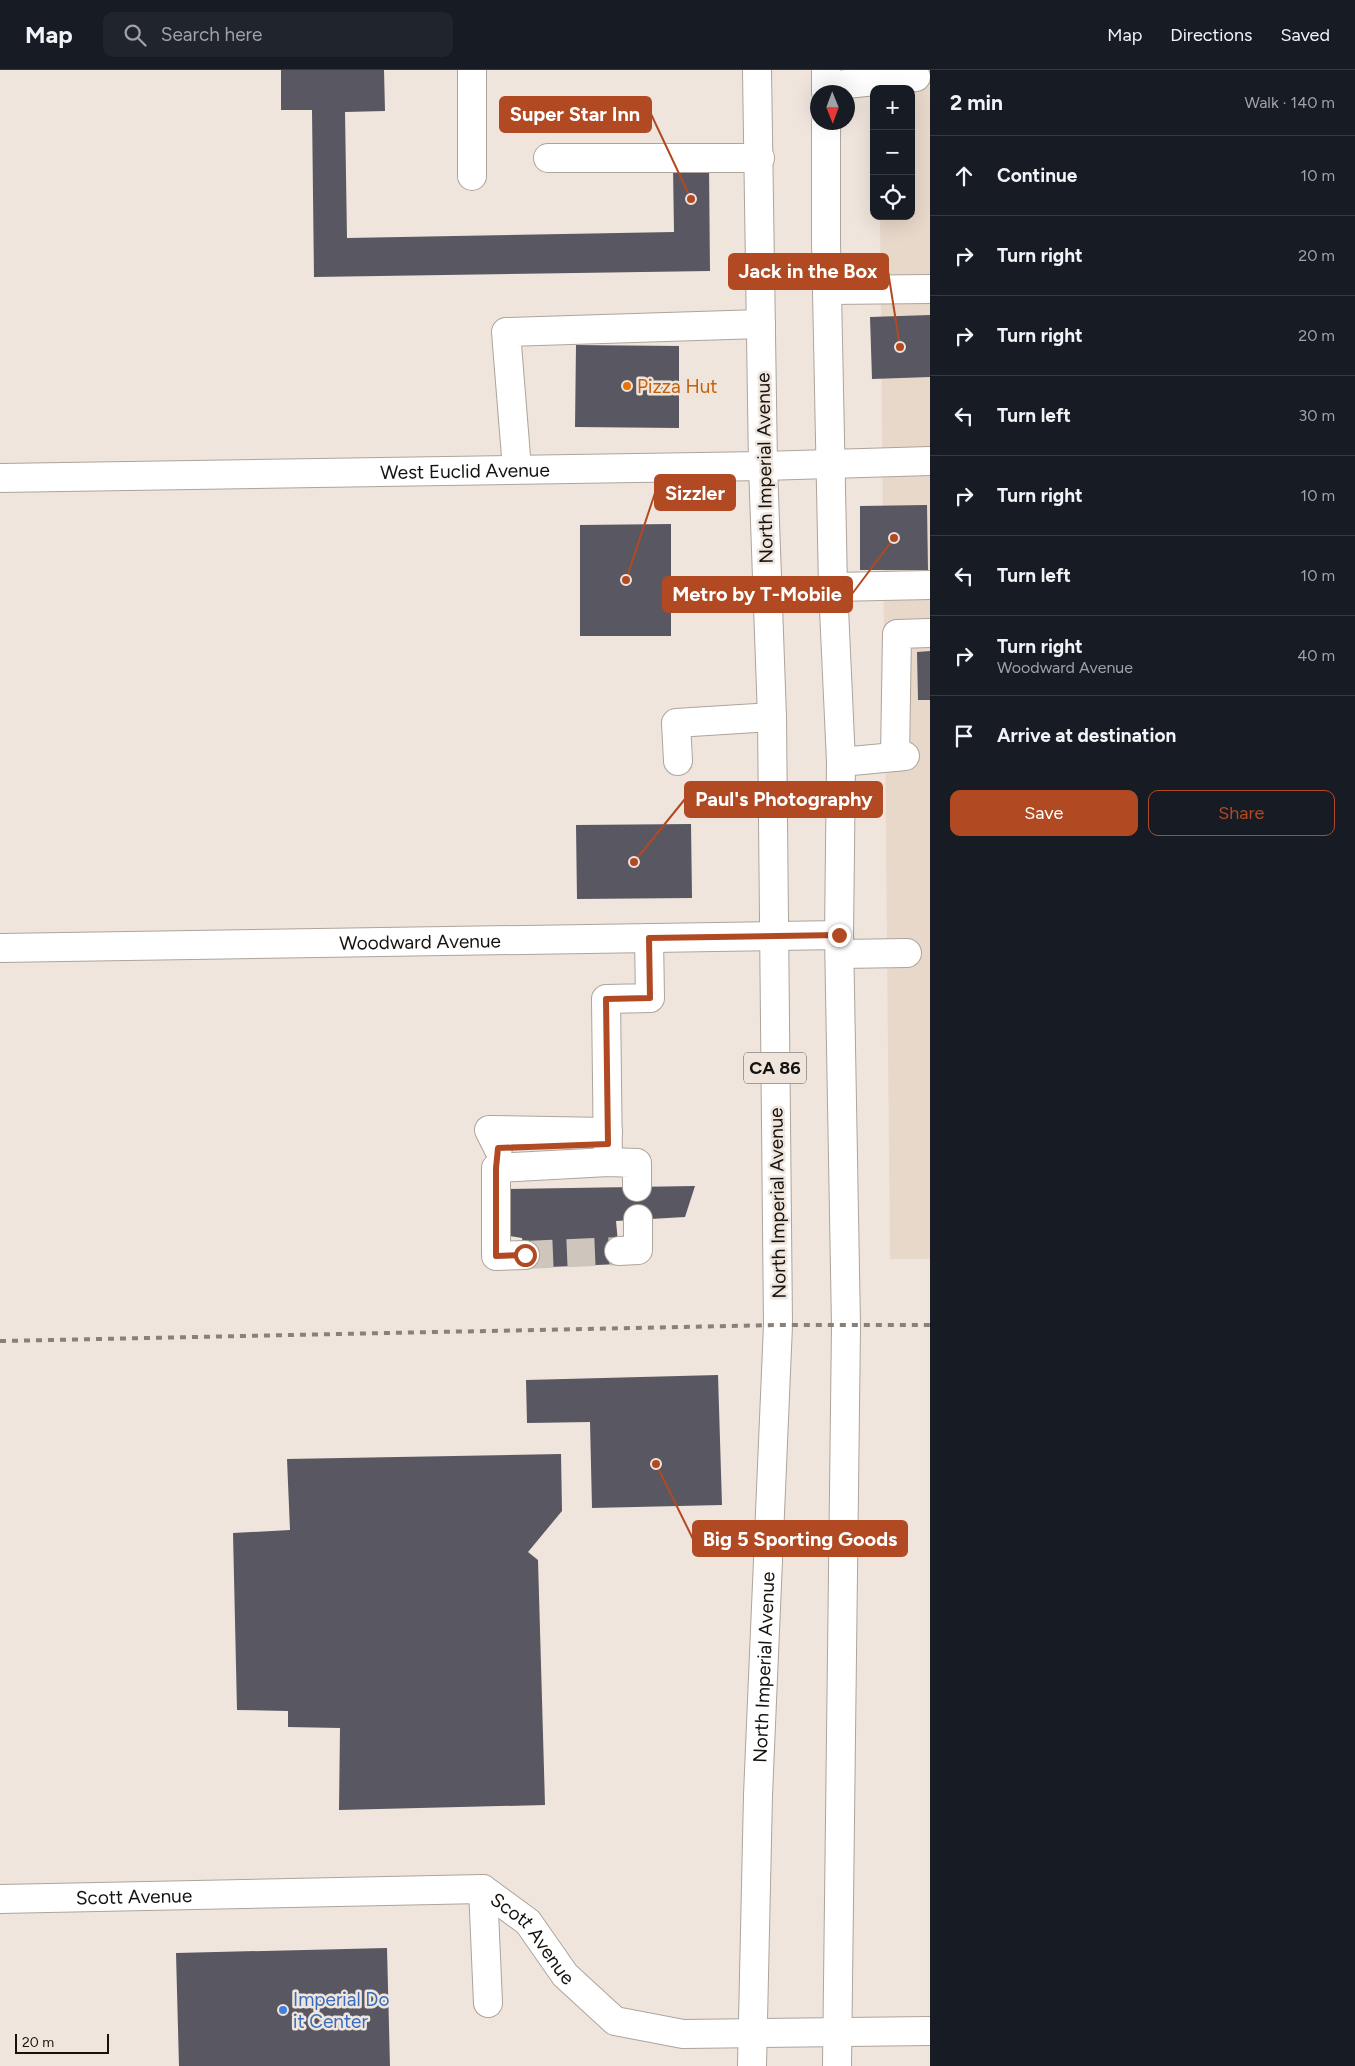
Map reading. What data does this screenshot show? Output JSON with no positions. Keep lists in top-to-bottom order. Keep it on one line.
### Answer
{"streets":{"main road":["North Imperial Avenue","West Euclid Avenue","Woodward Avenue","CA 86","Scott Avenue"]},"crossings":[["North Imperial Avenue","West Euclid Avenue"],["North Imperial Avenue","Woodward Avenue"],["North Imperial Avenue","Scott Avenue"]],"places":["Super Star Inn","Jack in the Box","Pizza Hut","Metro by T-Mobile","Sizzler","Paul's Photography","Big 5 Sporting Goods","Imperial Do it Center"],"scale_bar":"20 m","north":"bottom","page":{"header":"Map","search":"Search here","nav":["Map","Directions","Saved"],"heading":["2 min","Walk · 140 m"],"map_buttons":["+","−"],"list":[["Continue","10 m"],["Turn right","20 m"],["Turn right","20 m"],["Turn left","30 m"],["Turn right","10 m"],["Turn left","10 m"],["Turn right","Woodward Avenue","40 m"],"Arrive at destination"],"buttons":["Save","Share"],"scale":"20 m"}}
